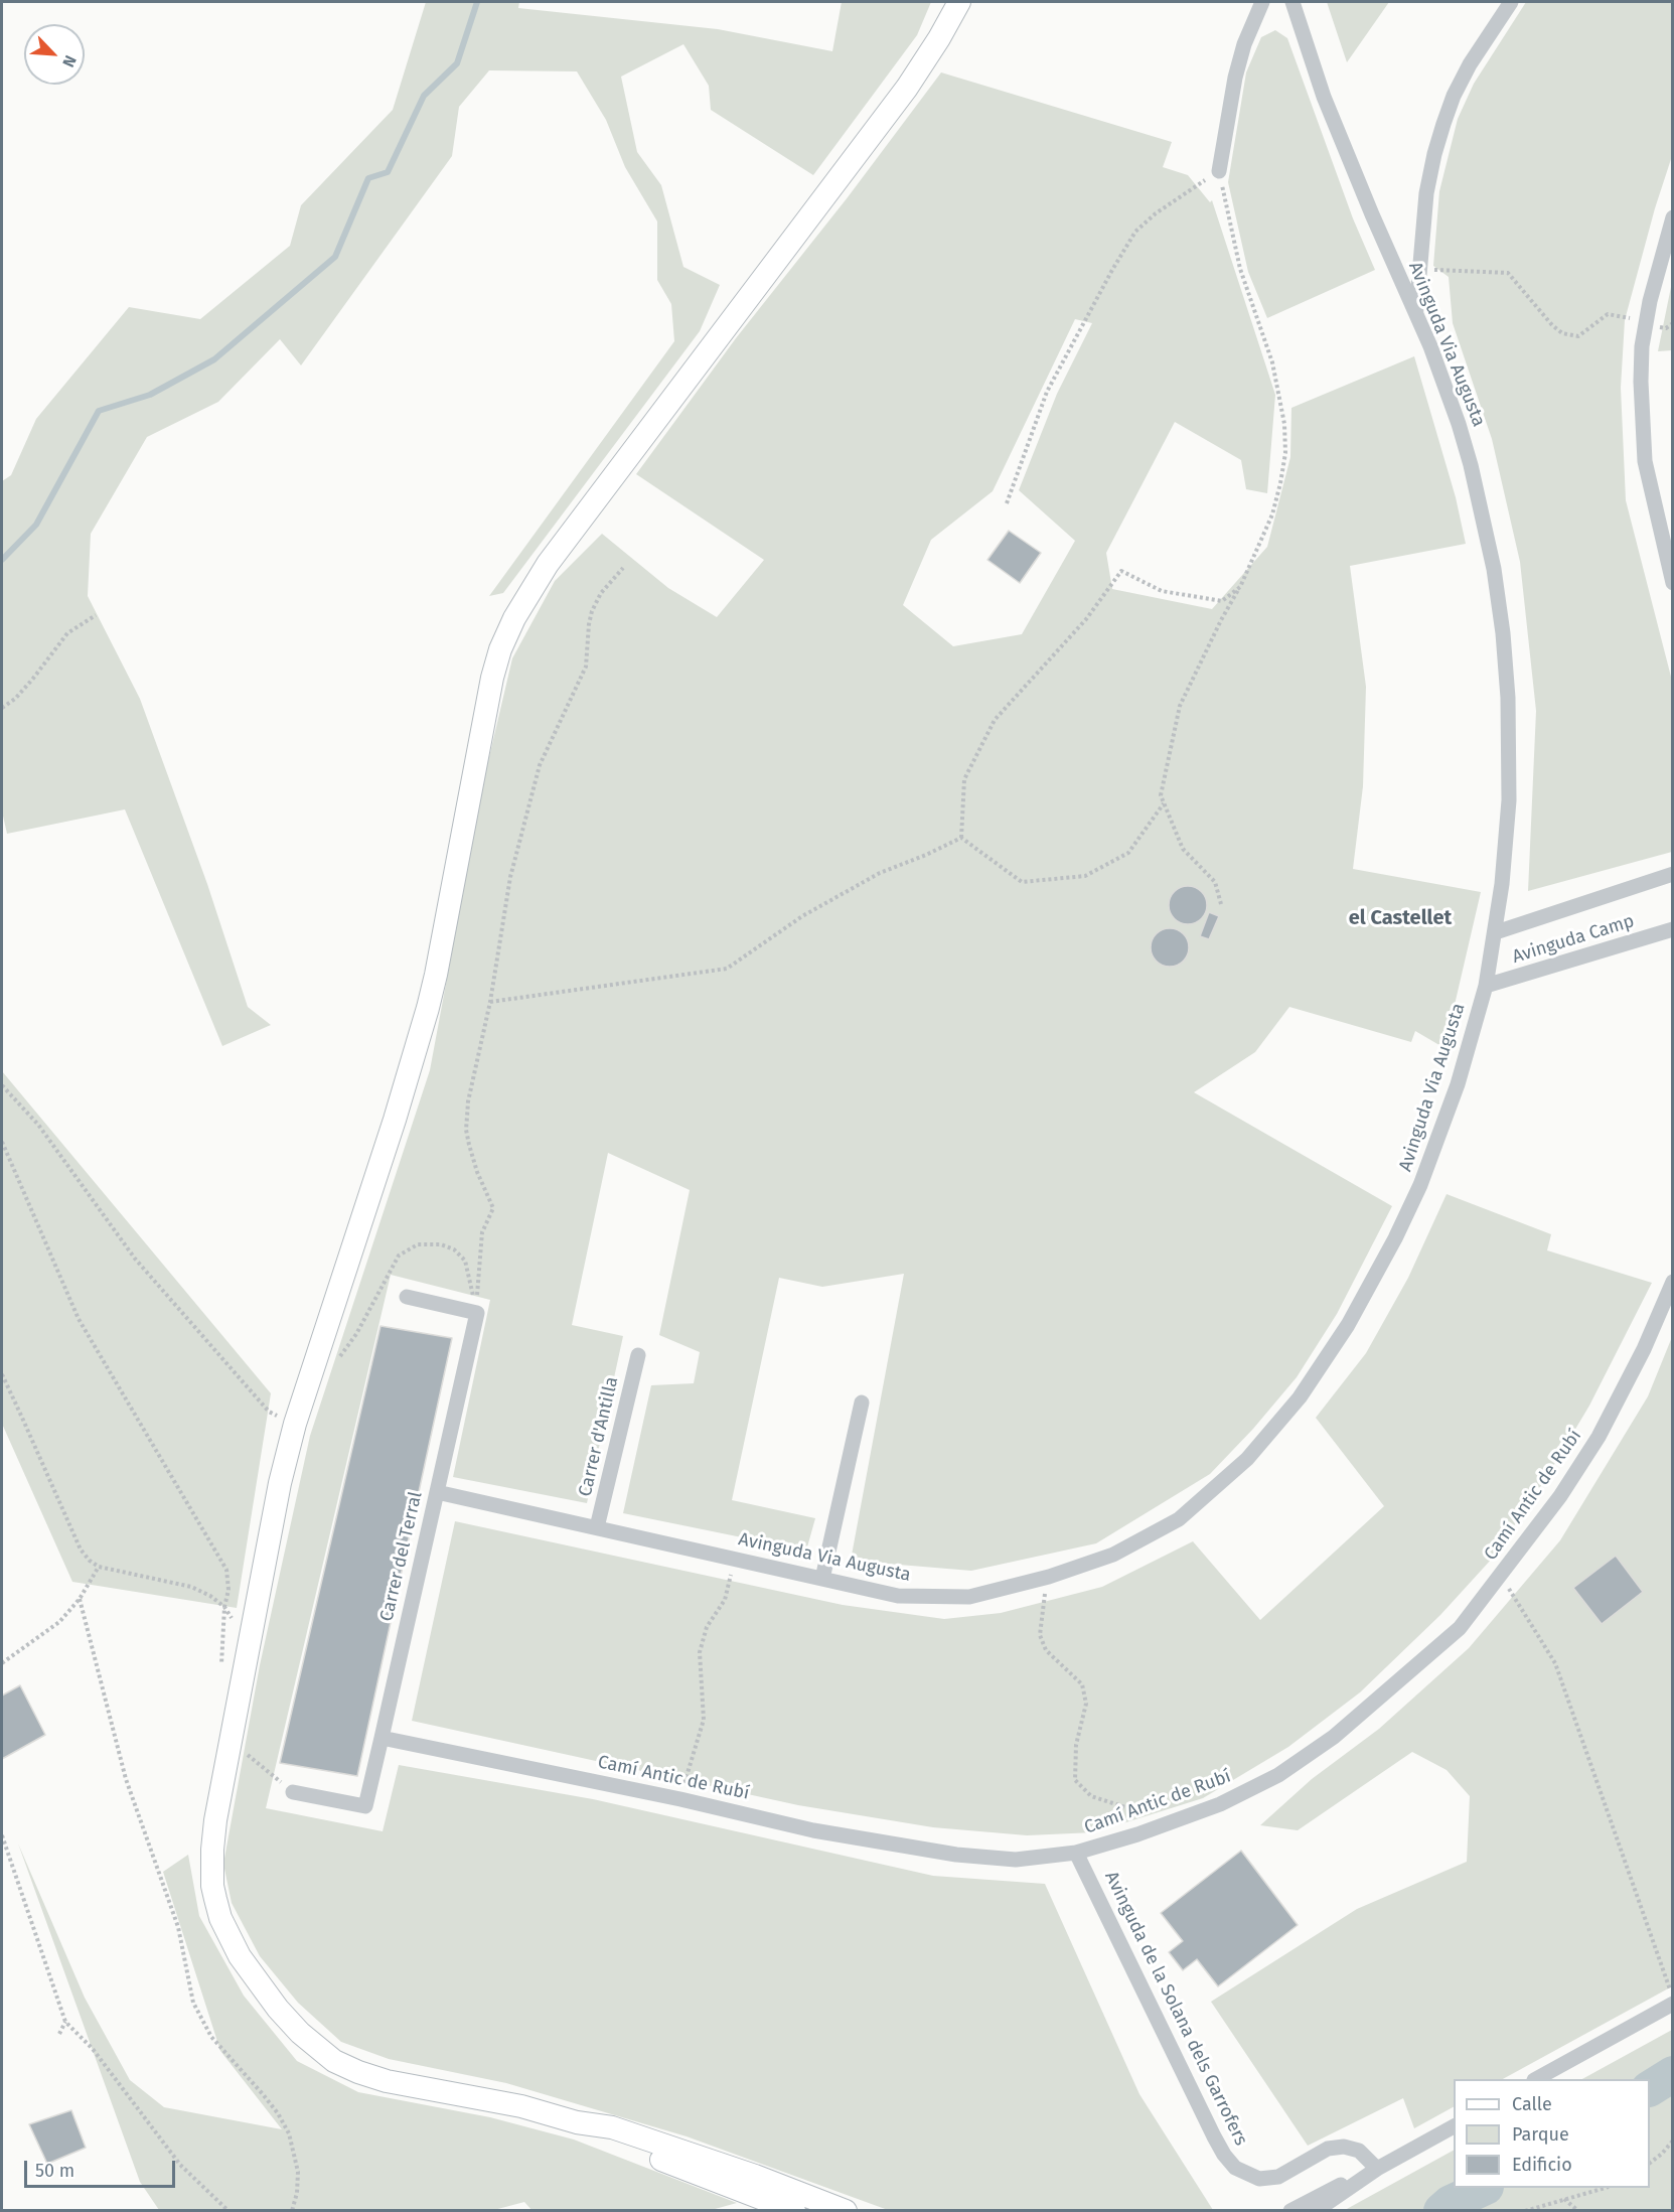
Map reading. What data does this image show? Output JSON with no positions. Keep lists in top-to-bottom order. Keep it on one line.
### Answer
{"streets":{"street":["Avinguda Via Augusta","Avinguda Camp","Carrer d'Antilla","Camí Antic de Rubí","Carrer del Terral","Avinguda de la Solana dels Garrofers"]},"crossings":[["Avinguda Via Augusta","Avinguda Camp"],["Avinguda Via Augusta","Carrer d'Antilla"],["Avinguda Via Augusta","Carrer del Terral"],["Camí Antic de Rubí","Carrer del Terral"],["Camí Antic de Rubí","Avinguda de la Solana dels Garrofers"]],"districts":["el Castellet"],"legend":["Calle","Parque","Edificio"],"scale_bar":"50 m","north":"bottom right"}
